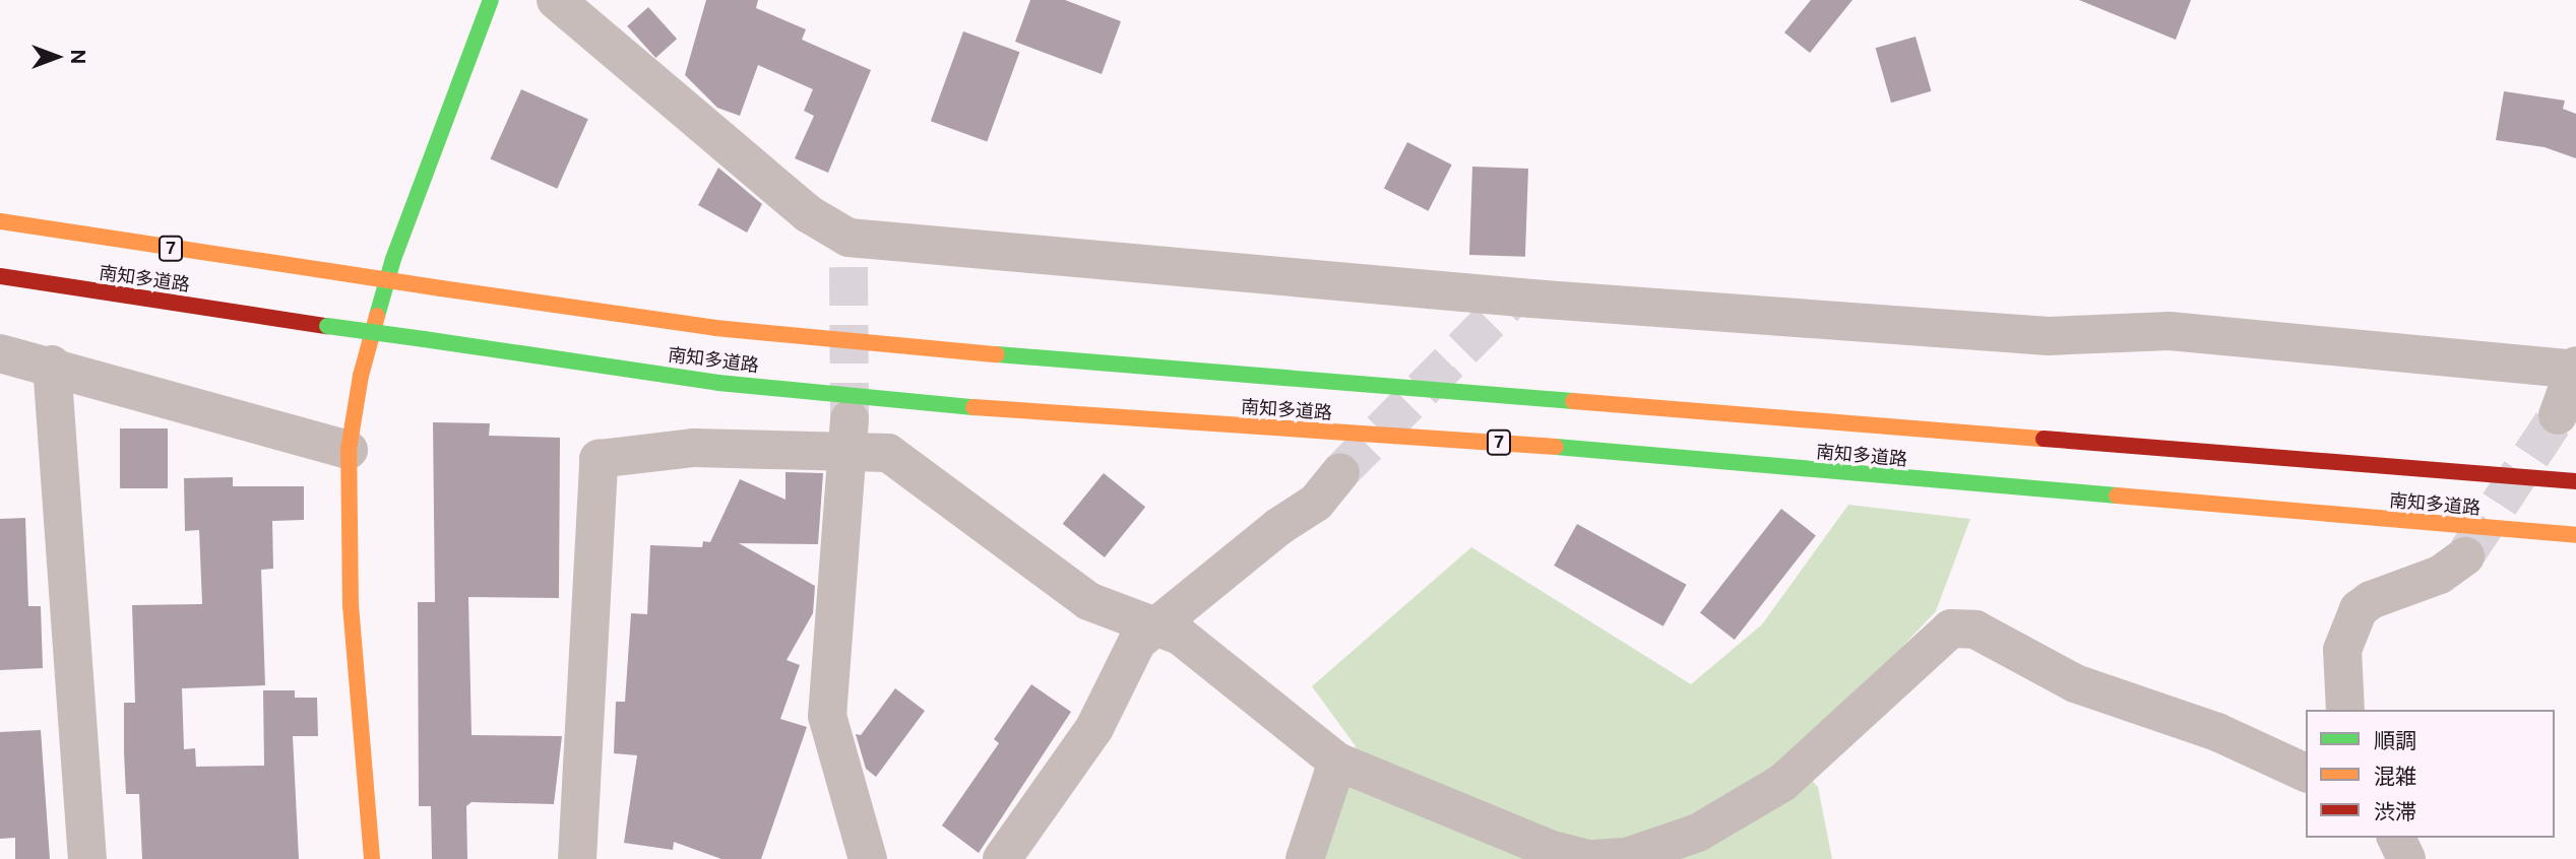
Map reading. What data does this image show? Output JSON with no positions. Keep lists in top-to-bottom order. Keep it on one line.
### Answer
{"streets":{"main road":["7","南知多道路"]},"legend":["順調","混雑","渋滞"],"north":"right"}
